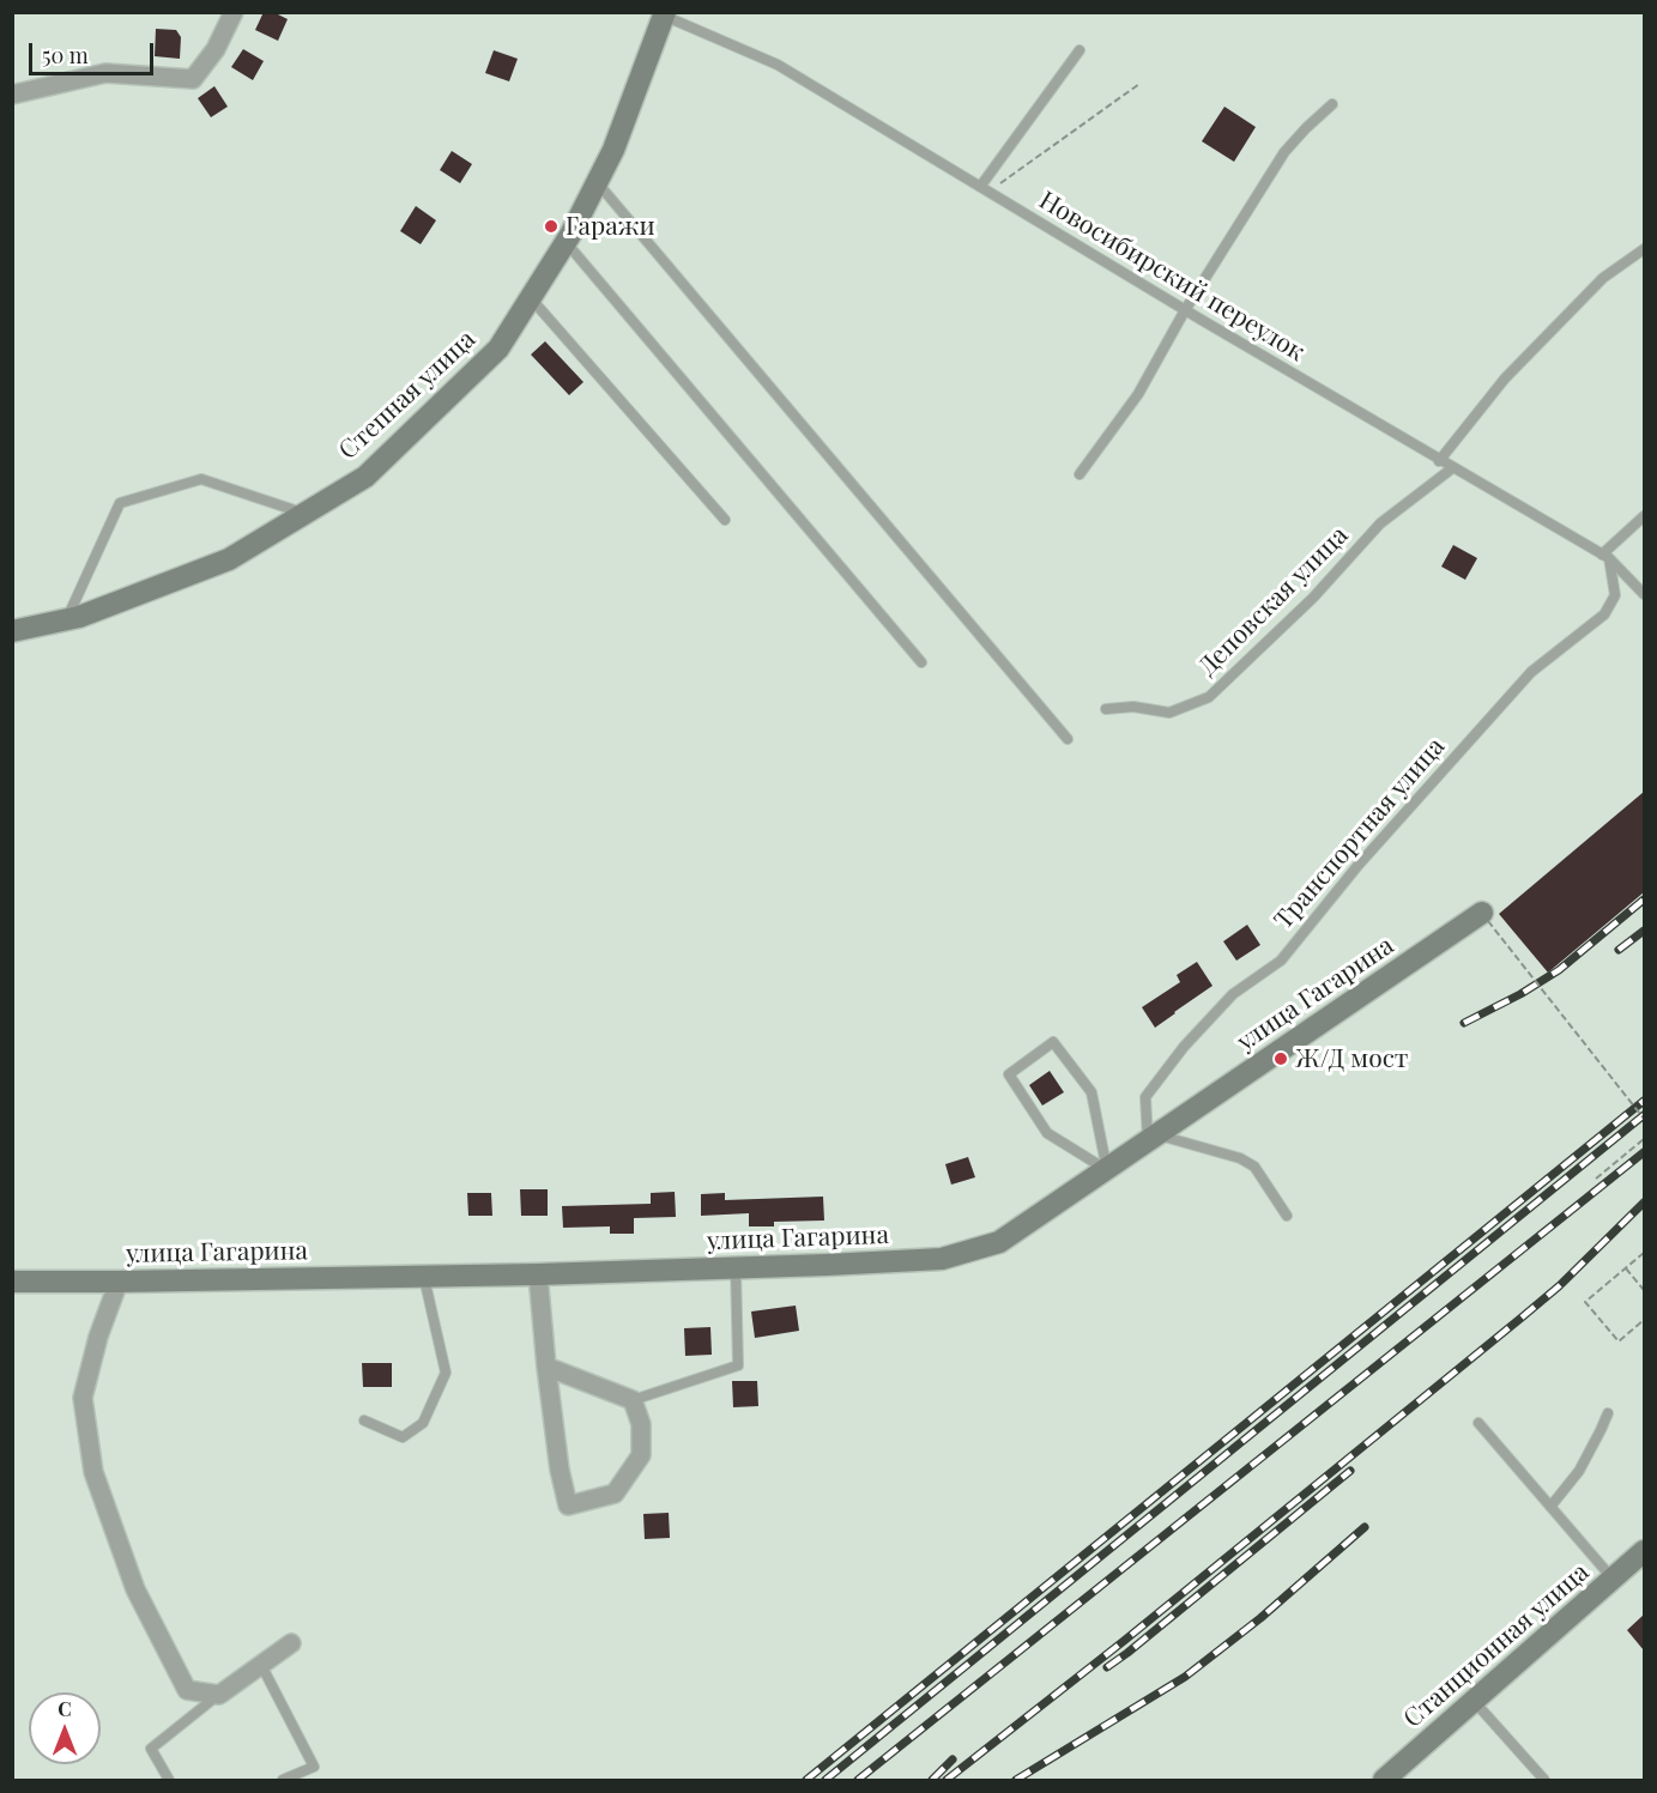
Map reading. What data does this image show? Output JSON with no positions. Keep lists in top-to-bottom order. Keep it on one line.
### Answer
{"streets":{"street":["Степная улица","улица Гагарина","Станционная улица"],"lane":["Новосибирский переулок","Деповская улица","Транспортная улица"]},"crossings":[["Новосибирский переулок","Степная улица"],["Новосибирский переулок","Деповская улица"],["Новосибирский переулок","Транспортная улица"],["Транспортная улица","улица Гагарина"]],"places":["Гаражи","Ж/Д мост"],"scale_bar":"50 m","north":"top"}
